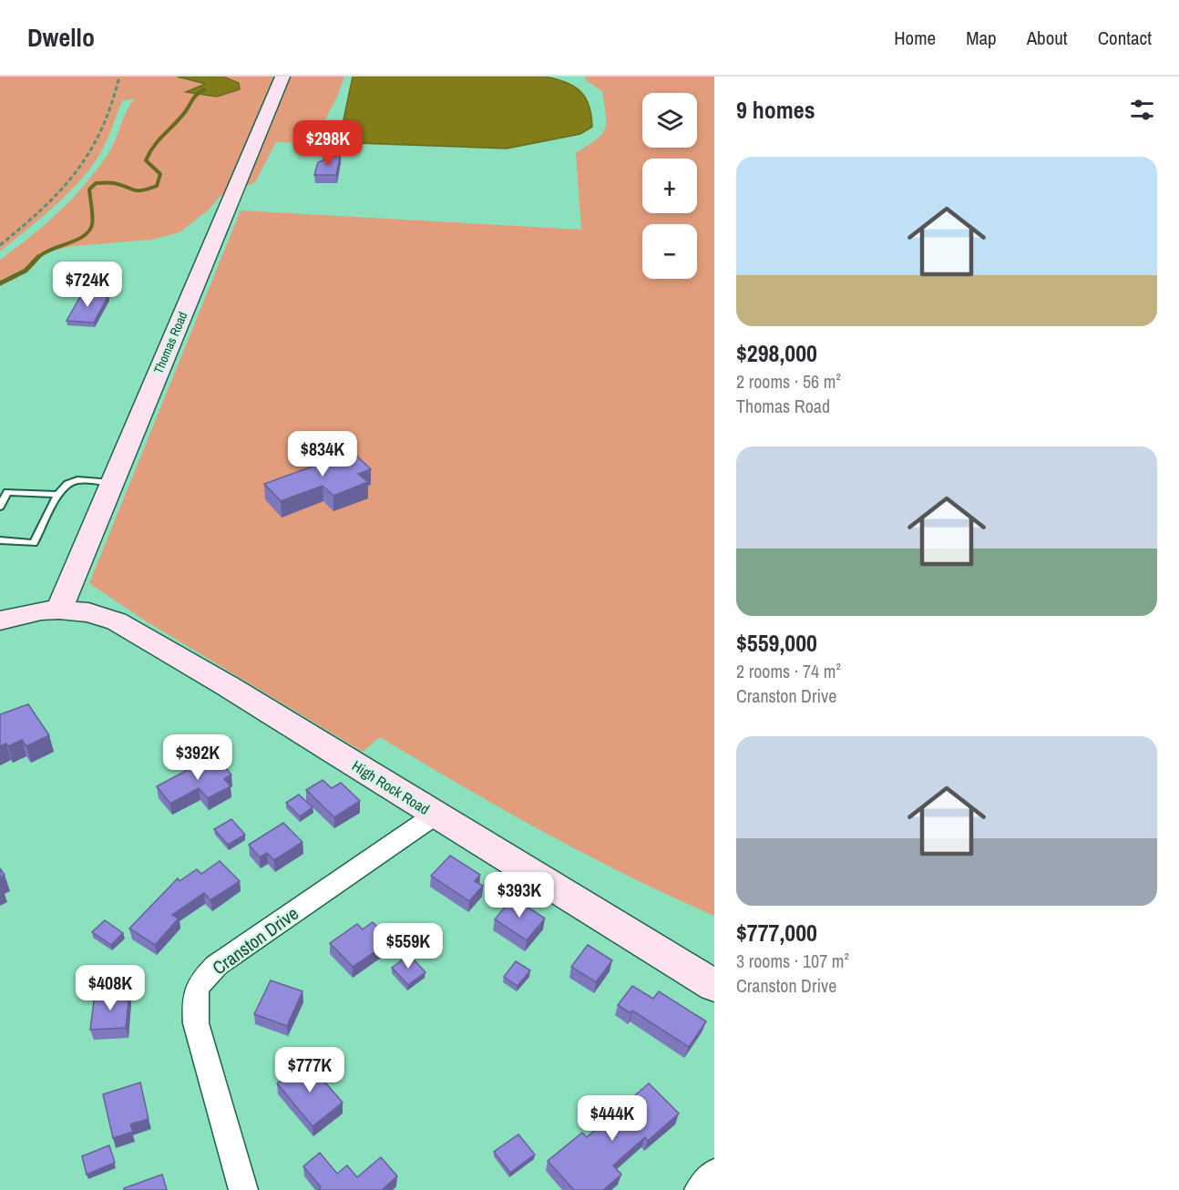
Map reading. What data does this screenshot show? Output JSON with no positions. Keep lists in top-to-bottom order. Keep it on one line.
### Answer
{"streets":{"main road":["Thomas Road","High Rock Road"],"street":["Cranston Drive"]},"crossings":[["Thomas Road","High Rock Road"],["High Rock Road","Cranston Drive"]],"page":{"header":"Dwello","nav":["Home","Map","About","Contact"],"heading":"9 homes","map_buttons":["+","−"],"price":["$298K","$724K","$834K","$392K","$393K","$559K","$408K","$777K","$444K"],"list":[{"name":"$298,000","note":"2 rooms · 56 m² · Thomas Road"},{"name":"$559,000","note":"2 rooms · 74 m² · Cranston Drive"},{"name":"$777,000","note":"3 rooms · 107 m² · Cranston Drive"}]}}
